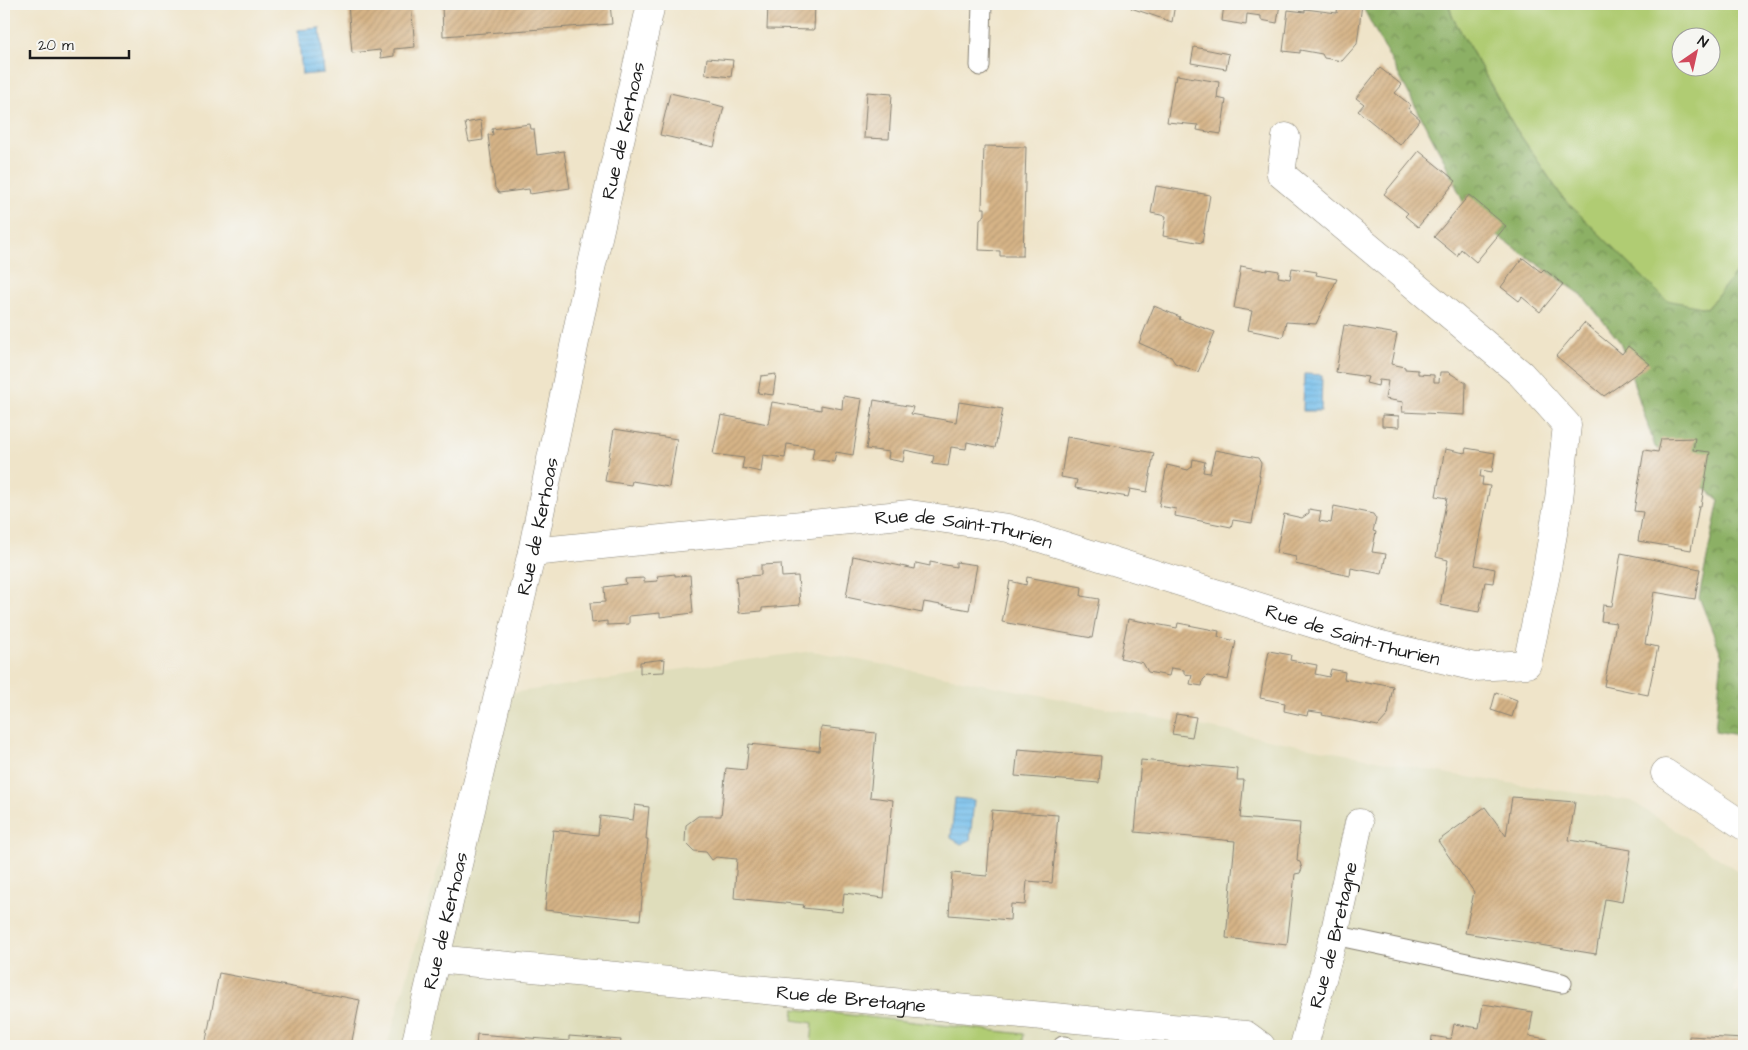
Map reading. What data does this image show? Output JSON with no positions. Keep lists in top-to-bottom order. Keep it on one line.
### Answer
{"streets":{"street":["Rue de Kerhoas","Rue de Saint-Thurien","Rue de Bretagne"]},"crossings":[["Rue de Kerhoas","Rue de Saint-Thurien"],["Rue de Kerhoas","Rue de Bretagne"]],"scale_bar":"20 m","north":"top right"}
